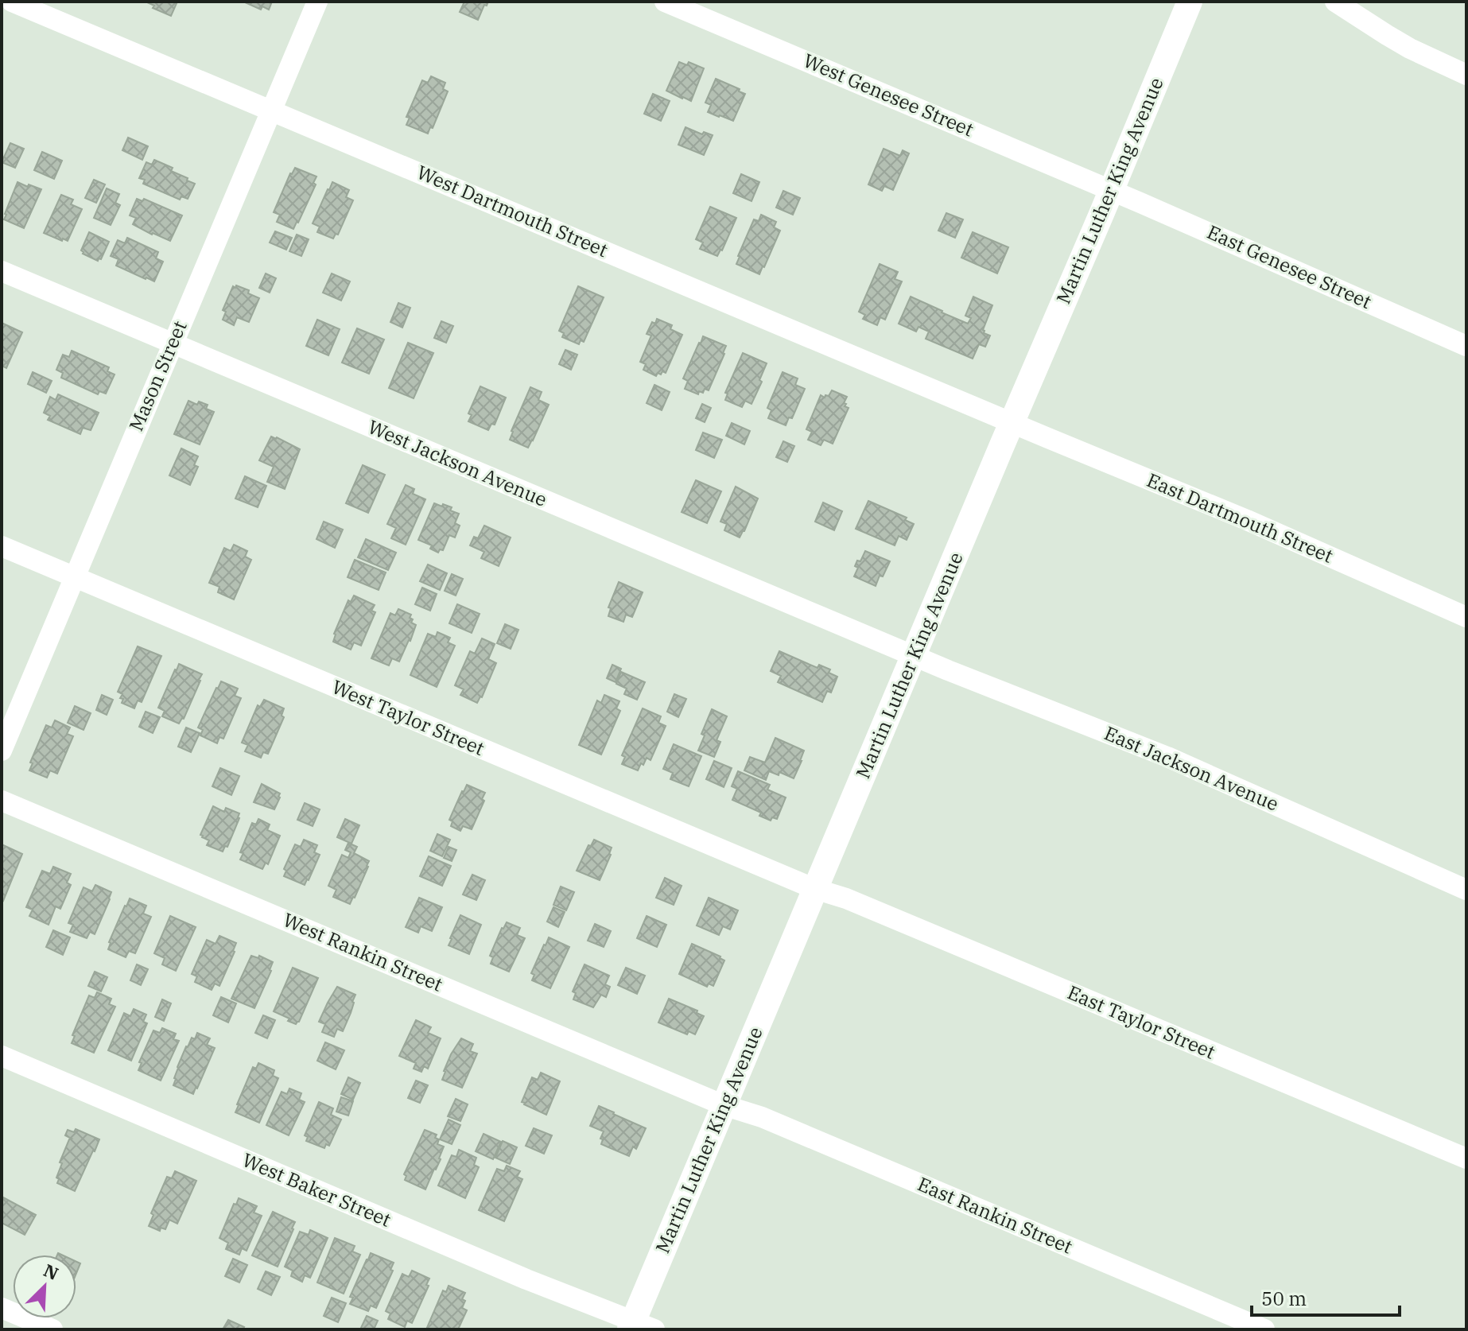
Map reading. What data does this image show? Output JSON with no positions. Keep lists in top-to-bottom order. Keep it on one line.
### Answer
{"streets":{"street":["West Genesee Street","Martin Luther King Avenue","West Dartmouth Street","East Genesee Street","Mason Street","West Jackson Avenue","East Dartmouth Street","West Taylor Street","East Jackson Avenue","West Rankin Street","East Taylor Street","West Baker Street","East Rankin Street"]},"crossings":[["West Genesee Street","Martin Luther King Avenue"],["West Genesee Street","East Genesee Street"],["Martin Luther King Avenue","West Dartmouth Street"],["Martin Luther King Avenue","East Genesee Street"],["Martin Luther King Avenue","West Jackson Avenue"],["Martin Luther King Avenue","East Dartmouth Street"],["Martin Luther King Avenue","West Taylor Street"],["Martin Luther King Avenue","East Jackson Avenue"],["Martin Luther King Avenue","West Rankin Street"],["Martin Luther King Avenue","East Taylor Street"],["Martin Luther King Avenue","West Baker Street"],["Martin Luther King Avenue","East Rankin Street"],["West Dartmouth Street","Mason Street"],["West Dartmouth Street","East Dartmouth Street"],["Mason Street","West Jackson Avenue"],["Mason Street","West Taylor Street"],["West Jackson Avenue","East Jackson Avenue"],["West Taylor Street","East Taylor Street"],["West Rankin Street","East Rankin Street"]],"scale_bar":"50 m","north":"top right"}
